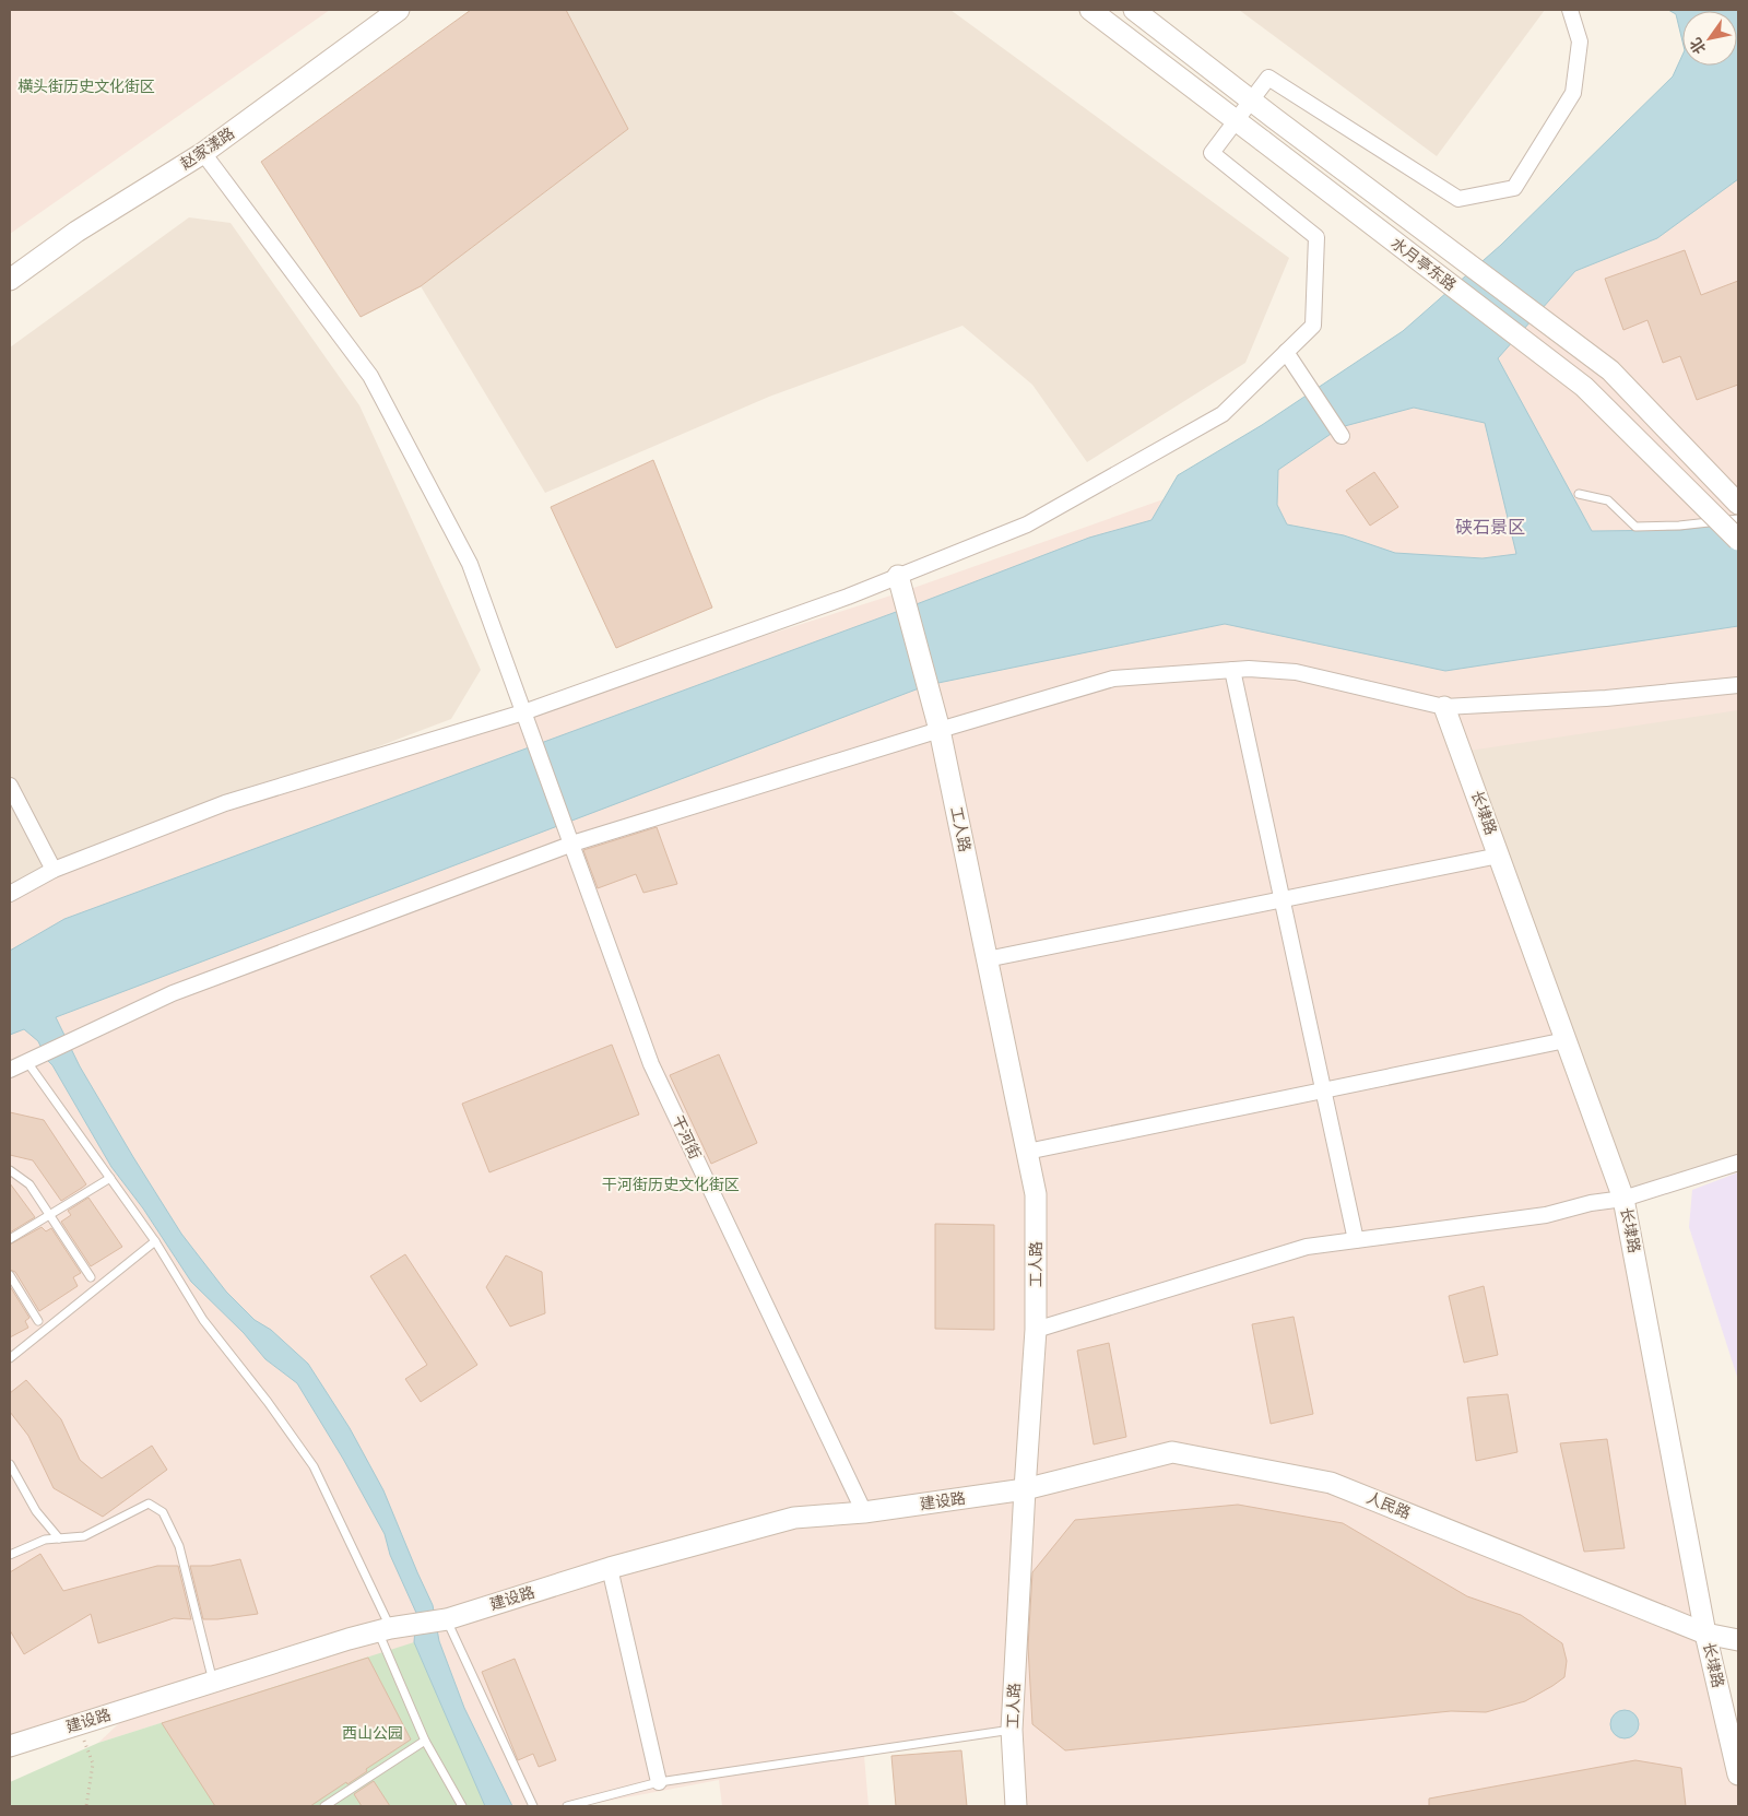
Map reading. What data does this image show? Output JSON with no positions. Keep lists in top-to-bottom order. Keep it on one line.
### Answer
{"streets":{"street":["赵家漾路","水月亭东路","长埭路","工人路","干河街","建设路","人民路"]},"crossings":[["赵家漾路","干河街"],["长埭路","人民路"],["工人路","建设路"],["工人路","人民路"],["干河街","建设路"],["建设路","人民路"]],"districts":["硖石景区"],"parks":["横头街历史文化街区","干河街历史文化街区","西山公园"],"north":"bottom left"}
